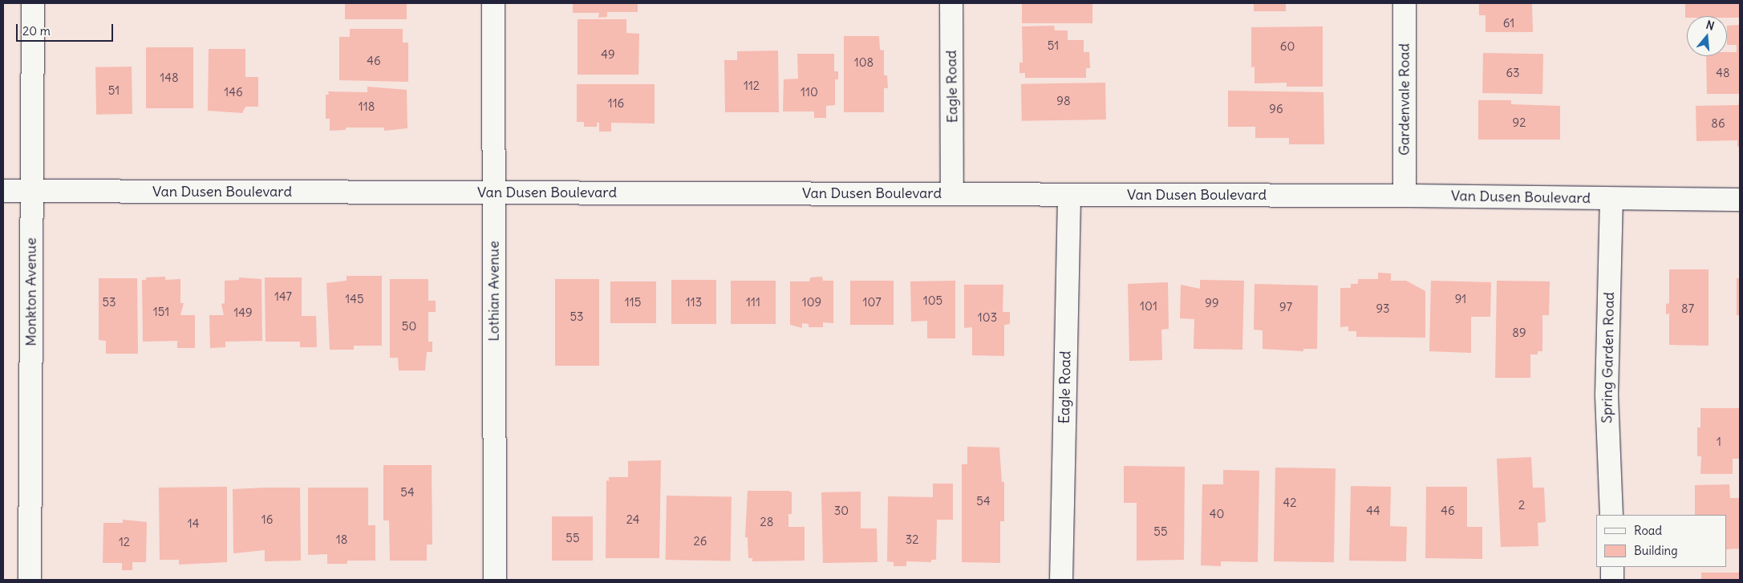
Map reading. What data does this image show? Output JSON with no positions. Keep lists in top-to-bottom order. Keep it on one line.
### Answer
{"streets":{"street":["Eagle Road","Gardenvale Road","Van Dusen Boulevard","Lothian Avenue","Monkton Avenue","Spring Garden Road"]},"crossings":[["Eagle Road","Van Dusen Boulevard"],["Gardenvale Road","Van Dusen Boulevard"],["Van Dusen Boulevard","Lothian Avenue"],["Van Dusen Boulevard","Monkton Avenue"],["Van Dusen Boulevard","Spring Garden Road"]],"house_numbers":["61","51","60","49","46","108","63","48","148","112","51","146","110","98","116","118","96","92","86","147","145","91","105","53","115","113","111","109","107","99","101","97","93","87","151","149","53","103","50","89","1","54","54","42","2","30","44","46","40","16","24","28","14","55","55","18","32","26","12"],"legend":["Road","Building"],"scale_bar":"20 m","north":"top"}
